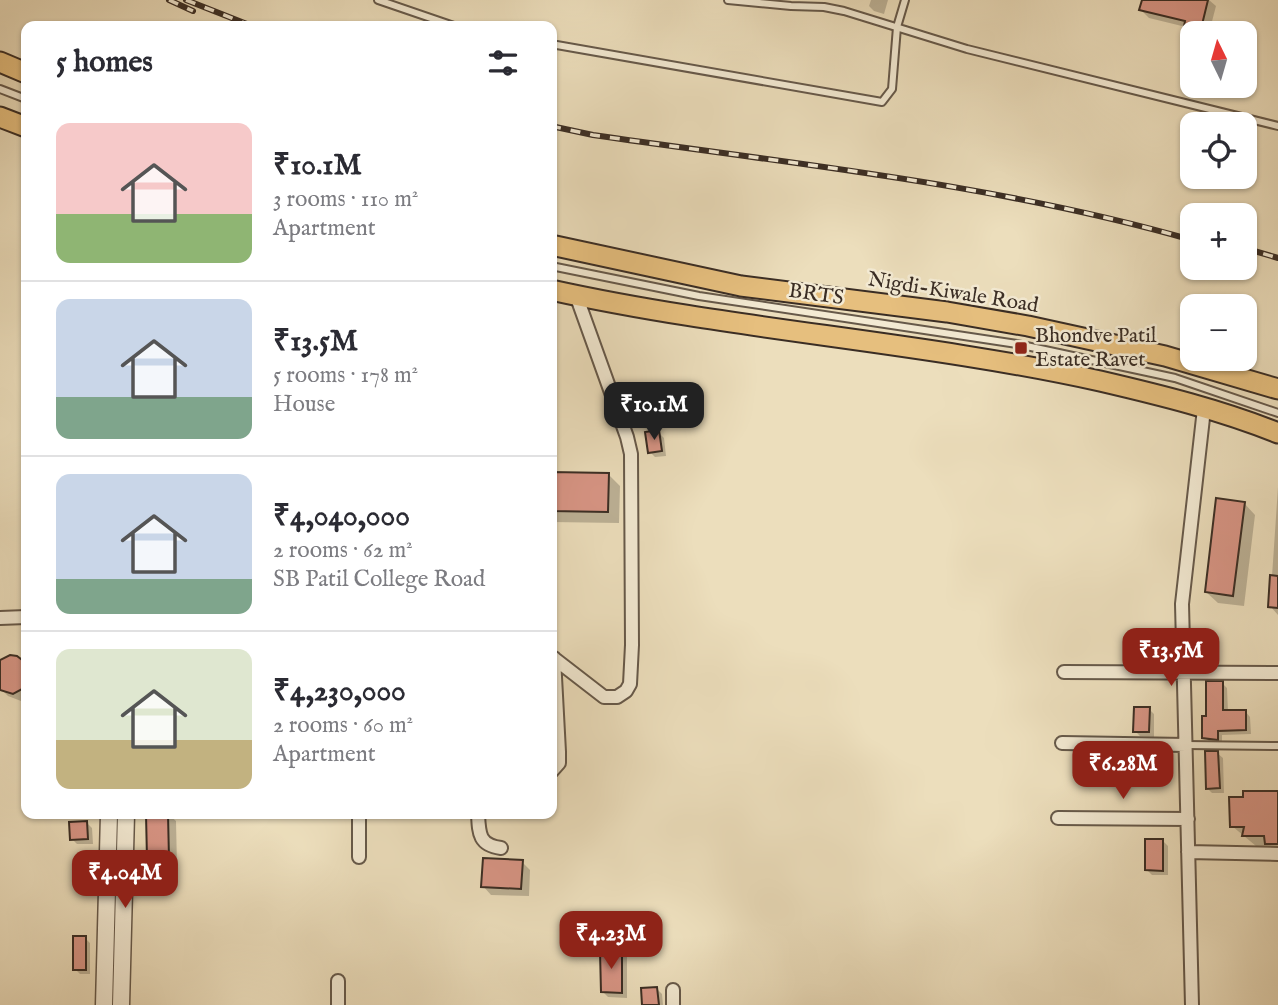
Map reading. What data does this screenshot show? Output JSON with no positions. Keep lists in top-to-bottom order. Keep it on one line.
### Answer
{"streets":{"main road":["Nigdi-Kiwale Road"],"lane":["BRTS"]},"places":{"transit":["Bhondve Patil Estate Ravet"]},"north":"top","page":{"map_buttons":["+","−"],"heading":"5 homes","list":[{"name":"₹10.1M","note":"3 rooms · 110 m² · Apartment"},{"name":"₹13.5M","note":"5 rooms · 178 m² · House"},{"name":"₹4,040,000","note":"2 rooms · 62 m² · SB Patil College Road"},{"name":"₹4,230,000","note":"2 rooms · 60 m² · Apartment"}],"price":["₹10.1M","₹13.5M","₹6.28M","₹4.04M","₹4.23M"]}}
